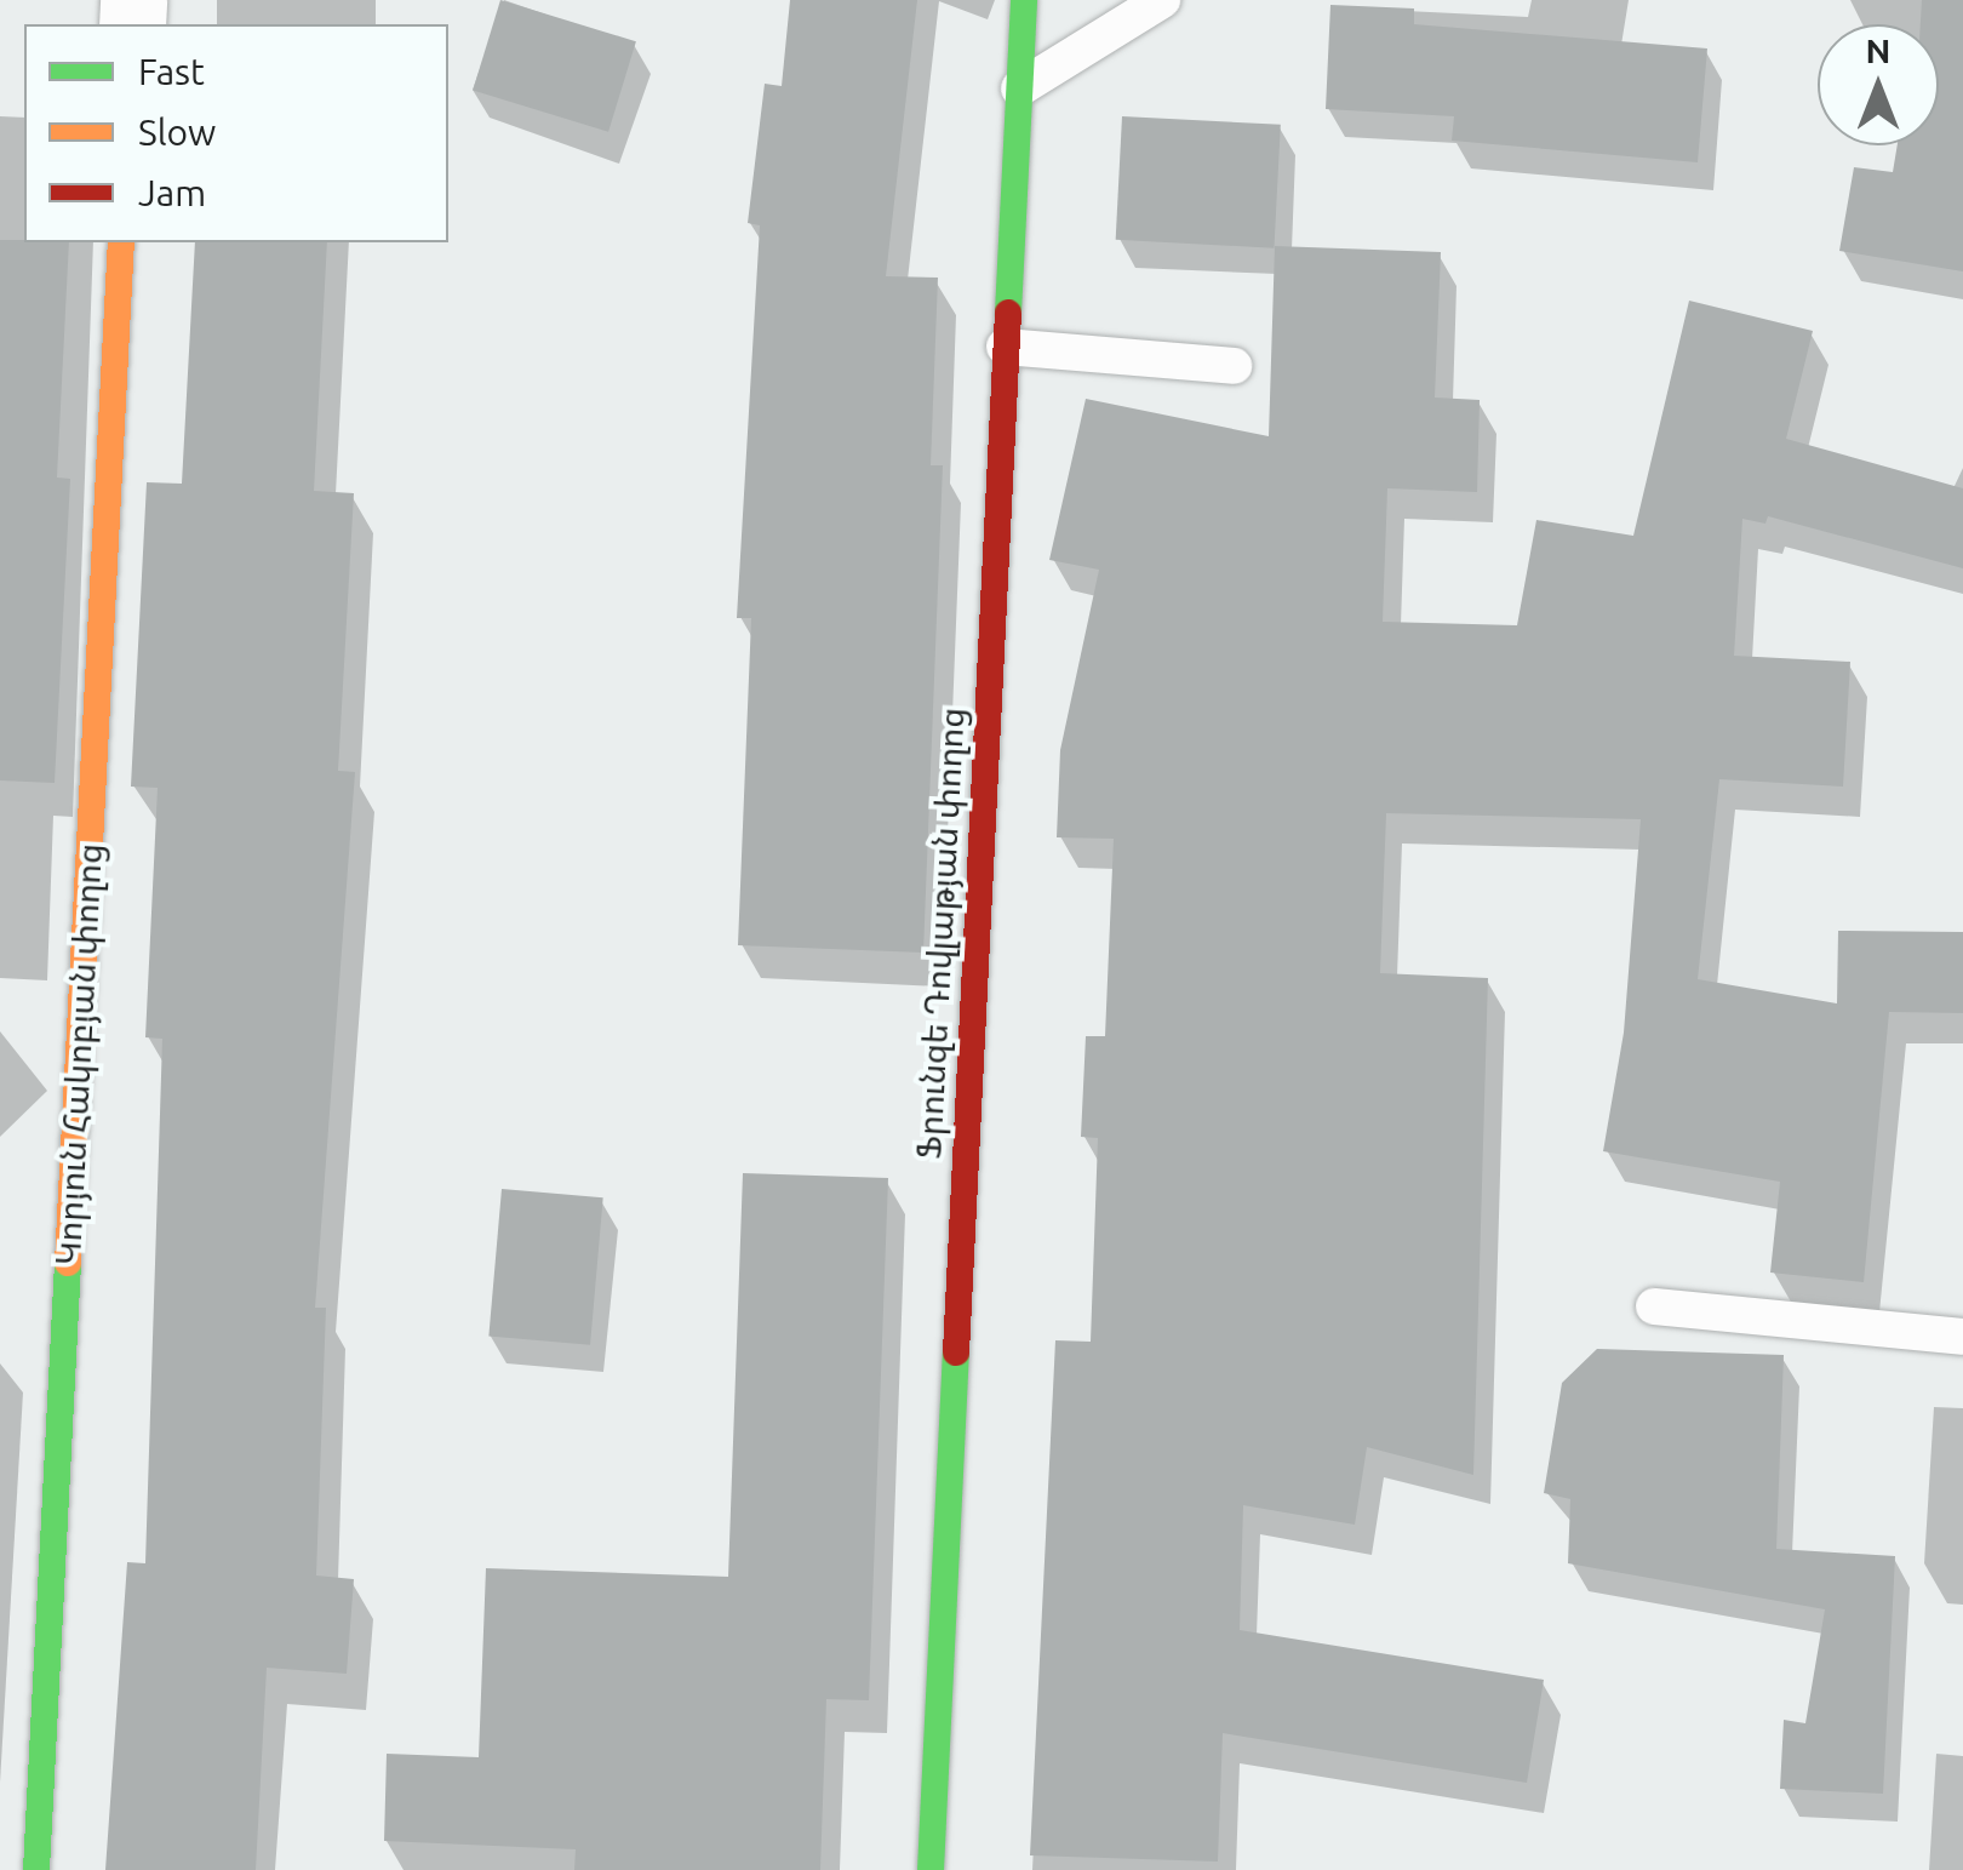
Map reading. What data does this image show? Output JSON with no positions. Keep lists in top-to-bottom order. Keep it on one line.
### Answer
{"streets":{"street":["Ֆրունզե Դովլաթյան փողոց","Կորյուն Հակոբյան փողոց"]},"legend":["Fast","Slow","Jam"],"north":"top"}
